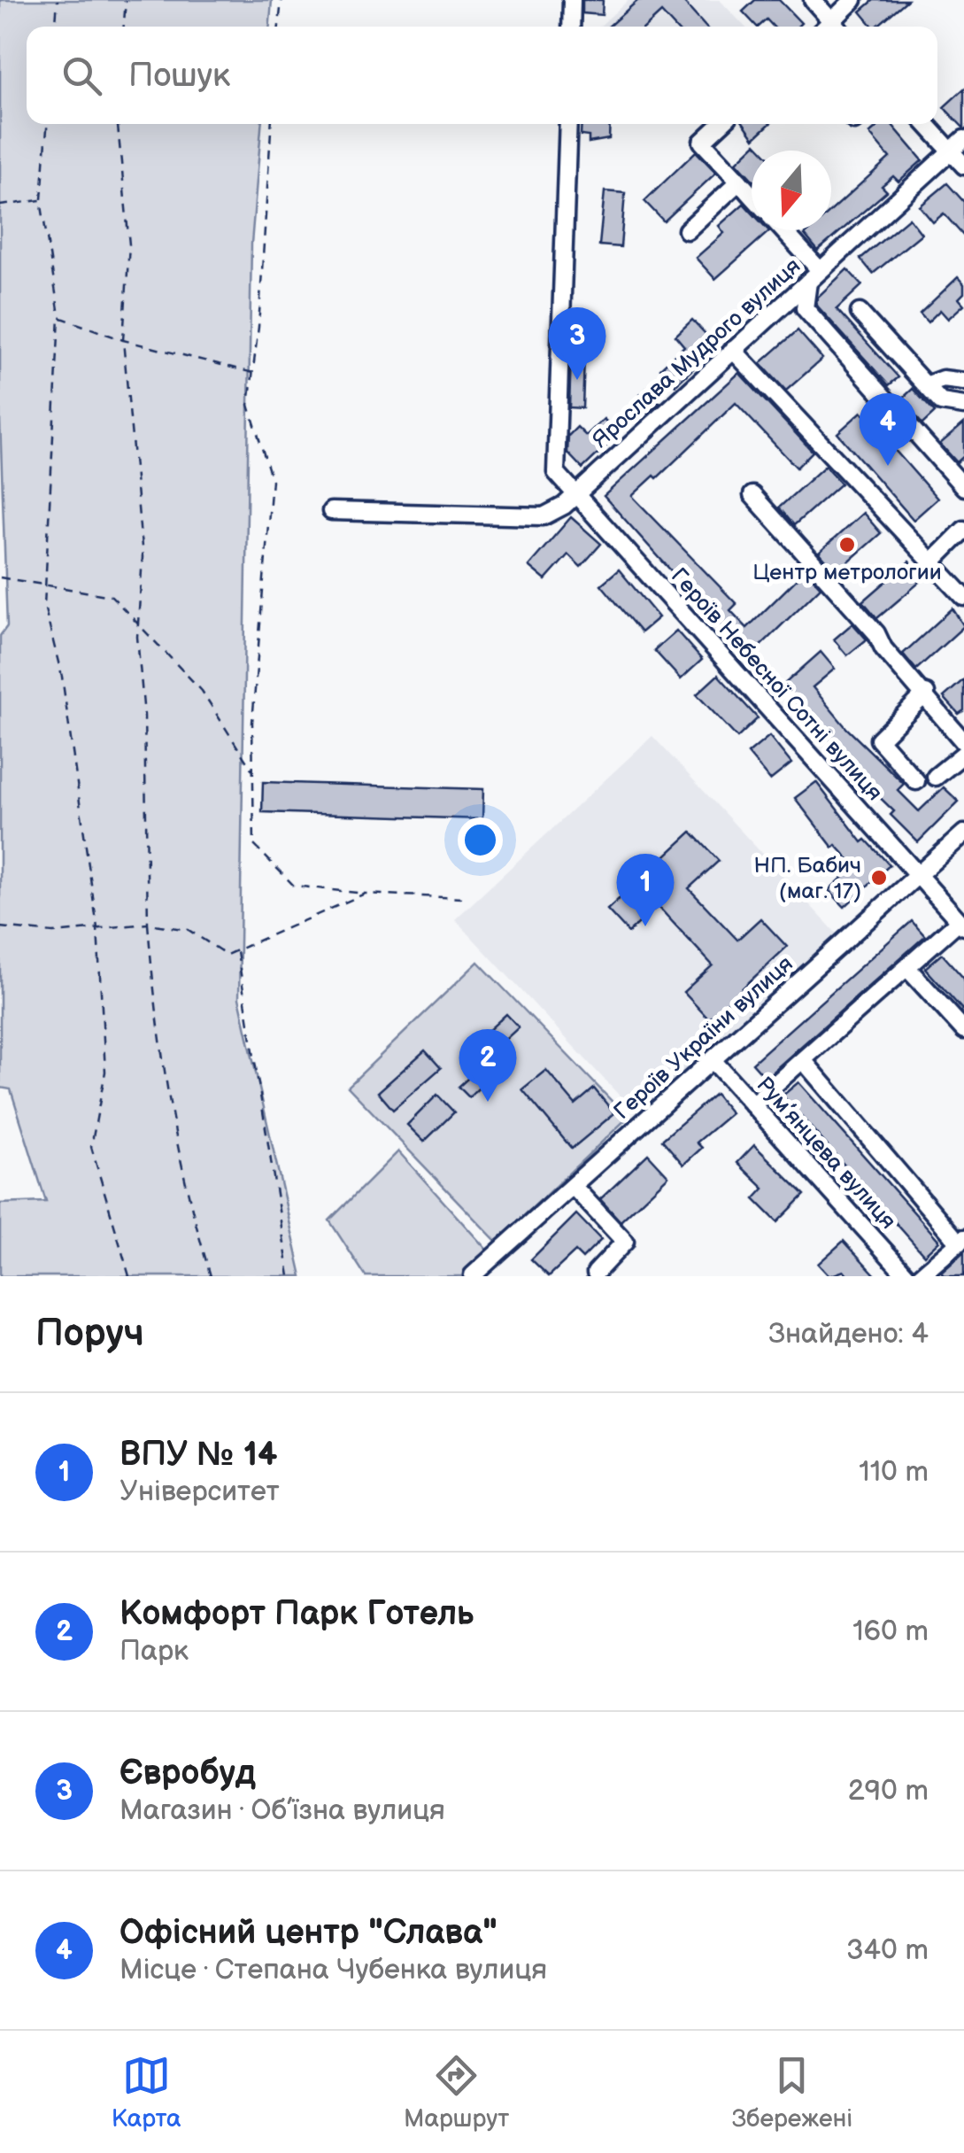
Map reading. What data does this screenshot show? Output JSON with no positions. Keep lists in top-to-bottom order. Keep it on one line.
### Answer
{"streets":{"street":["Ярослава Мудрого вулиця","Героїв Небесної Сотні вулиця","Героїв України вулиця","Рум’янцева вулиця"]},"crossings":[["Ярослава Мудрого вулиця","Героїв Небесної Сотні вулиця"],["Героїв Небесної Сотні вулиця","Героїв України вулиця"],["Героїв України вулиця","Рум’янцева вулиця"]],"places":["Центр метрологии","НП. Бабич (маг. 17)"],"north":"bottom","page":{"search":"Пошук","pins":["3","4","1","2"],"heading":["Поруч","Знайдено: 4"],"list":[{"mark":"1","name":"ВПУ № 14","note":"Університет","value":"110 m"},{"mark":"2","name":"Комфорт Парк Готель","note":"Парк","value":"160 m"},{"mark":"3","name":"Євробуд","note":"Магазин · Об’їзна вулиця","value":"290 m"},{"mark":"4","name":"Офісний центр \"Слава\"","note":"Місце · Степана Чубенка вулиця","value":"340 m"}],"nav":["Карта","Маршрут","Збережені"]}}
